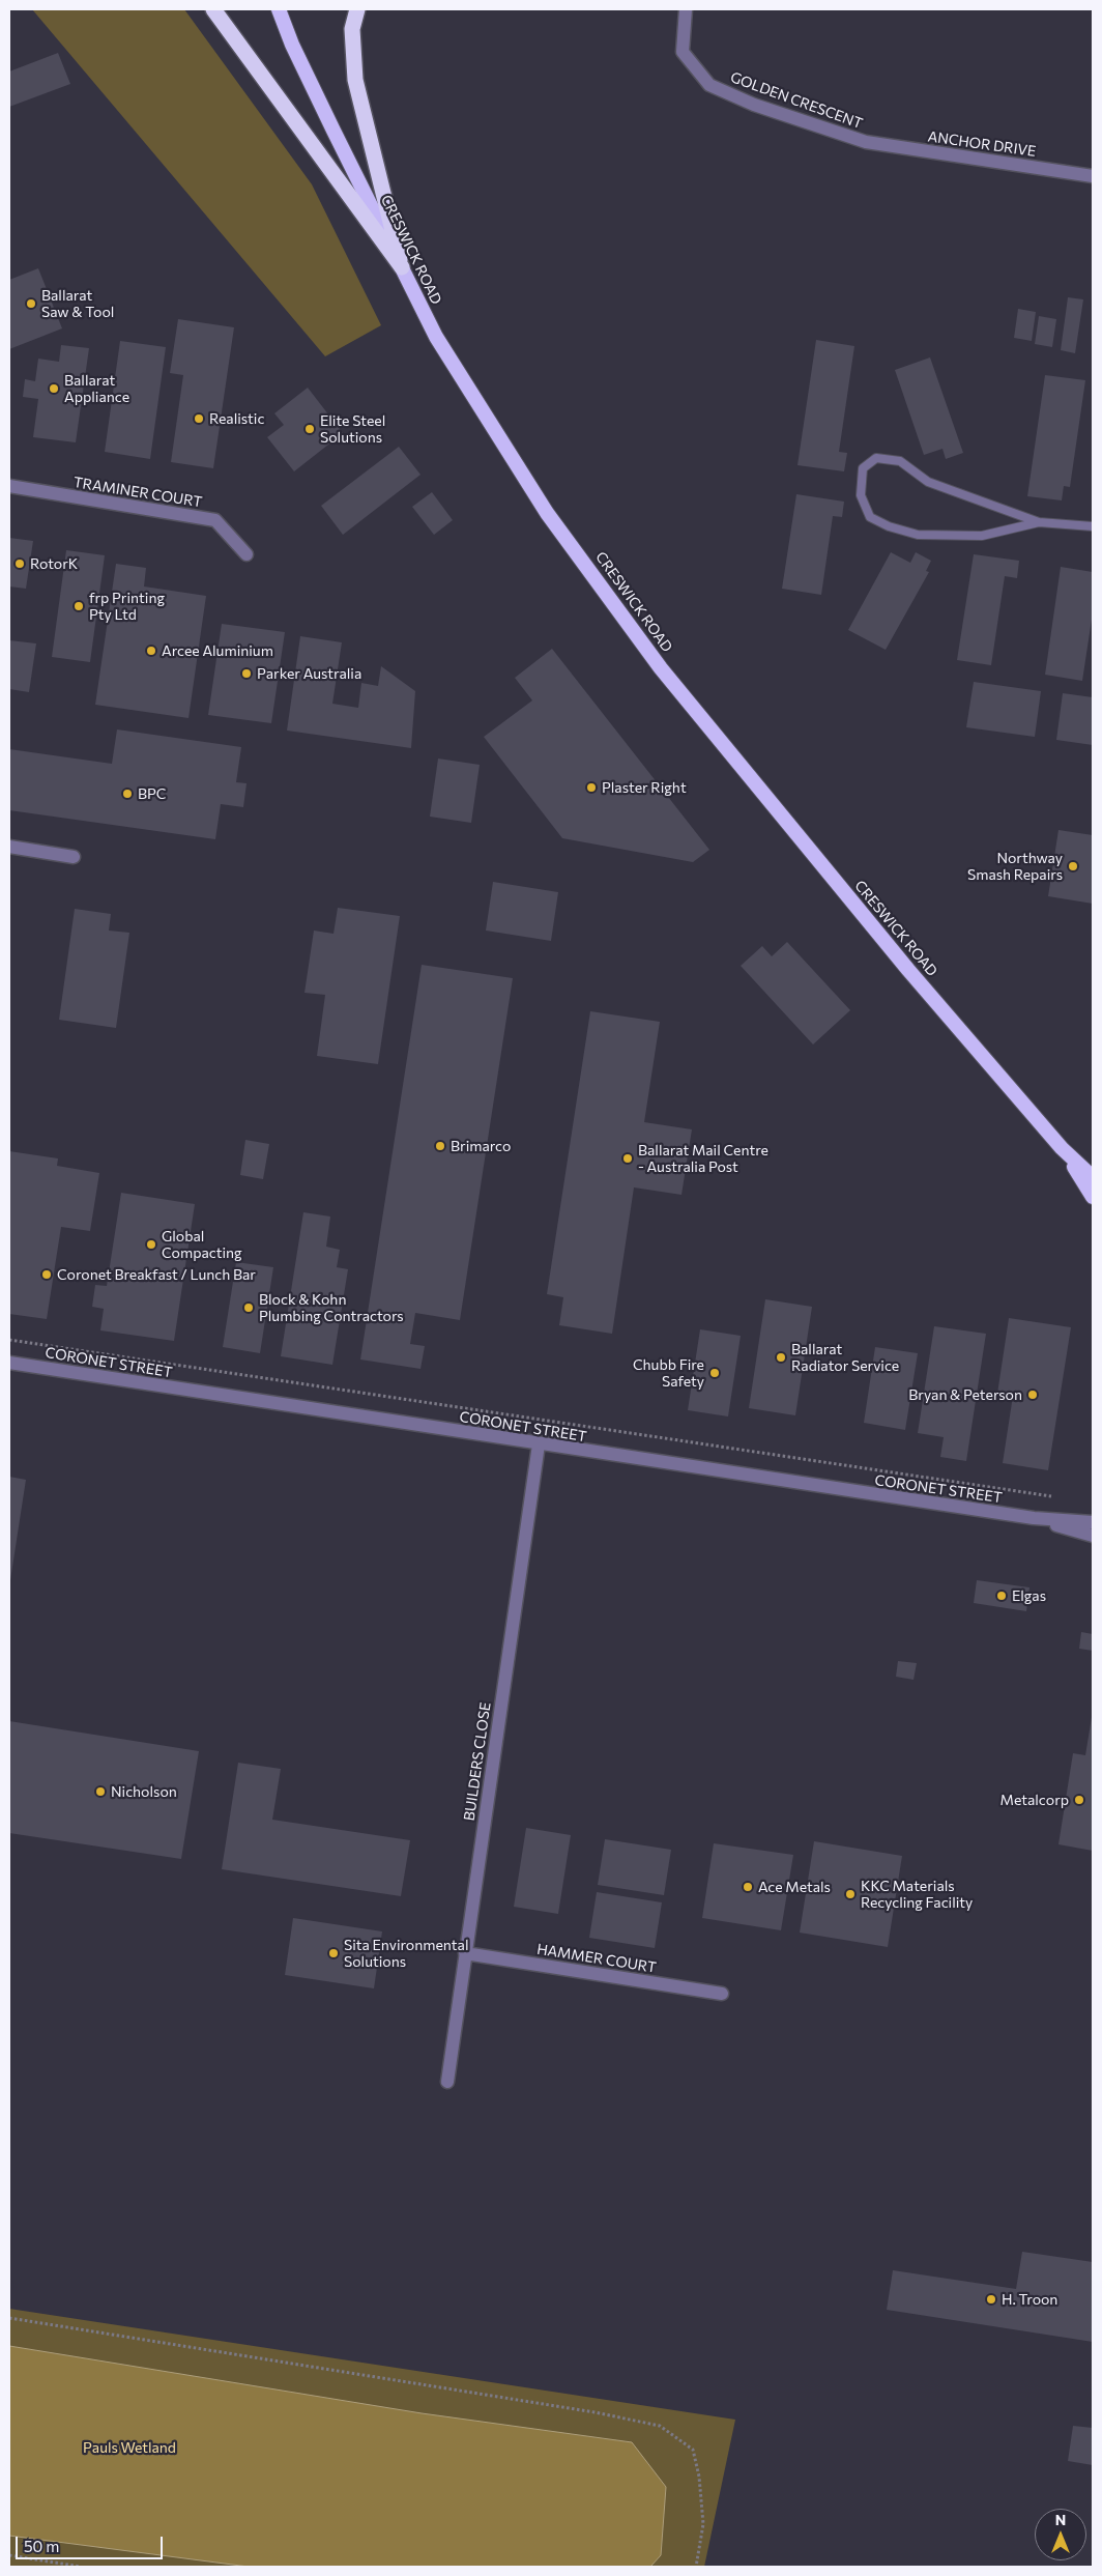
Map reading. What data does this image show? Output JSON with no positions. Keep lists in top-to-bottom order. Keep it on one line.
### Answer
{"streets":{"highway":["CRESWICK ROAD"],"street":["GOLDEN CRESCENT","ANCHOR DRIVE","TRAMINER COURT","CORONET STREET","BUILDERS CLOSE","HAMMER COURT"]},"crossings":[["GOLDEN CRESCENT","ANCHOR DRIVE"],["CORONET STREET","BUILDERS CLOSE"],["BUILDERS CLOSE","HAMMER COURT"]],"parks":["Pauls Wetland"],"places":["Ballarat Saw & Tool","Ballarat Appliance","Realistic","Elite Steel Solutions","RotorK","frp Printing Pty Ltd","Arcee Aluminium","Parker Australia","Plaster Right","BPC","Northway Smash Repairs","Brimarco","Ballarat Mail Centre - Australia Post","Global Compacting","Coronet Breakfast / Lunch Bar","Block & Kohn Plumbing Contractors","Ballarat Radiator Service","Chubb Fire Safety","Bryan & Peterson","Elgas","Nicholson","Metalcorp","Ace Metals","KKC Materials Recycling Facility","Sita Environmental Solutions","H. Troon"],"scale_bar":"50 m","north":"top"}
